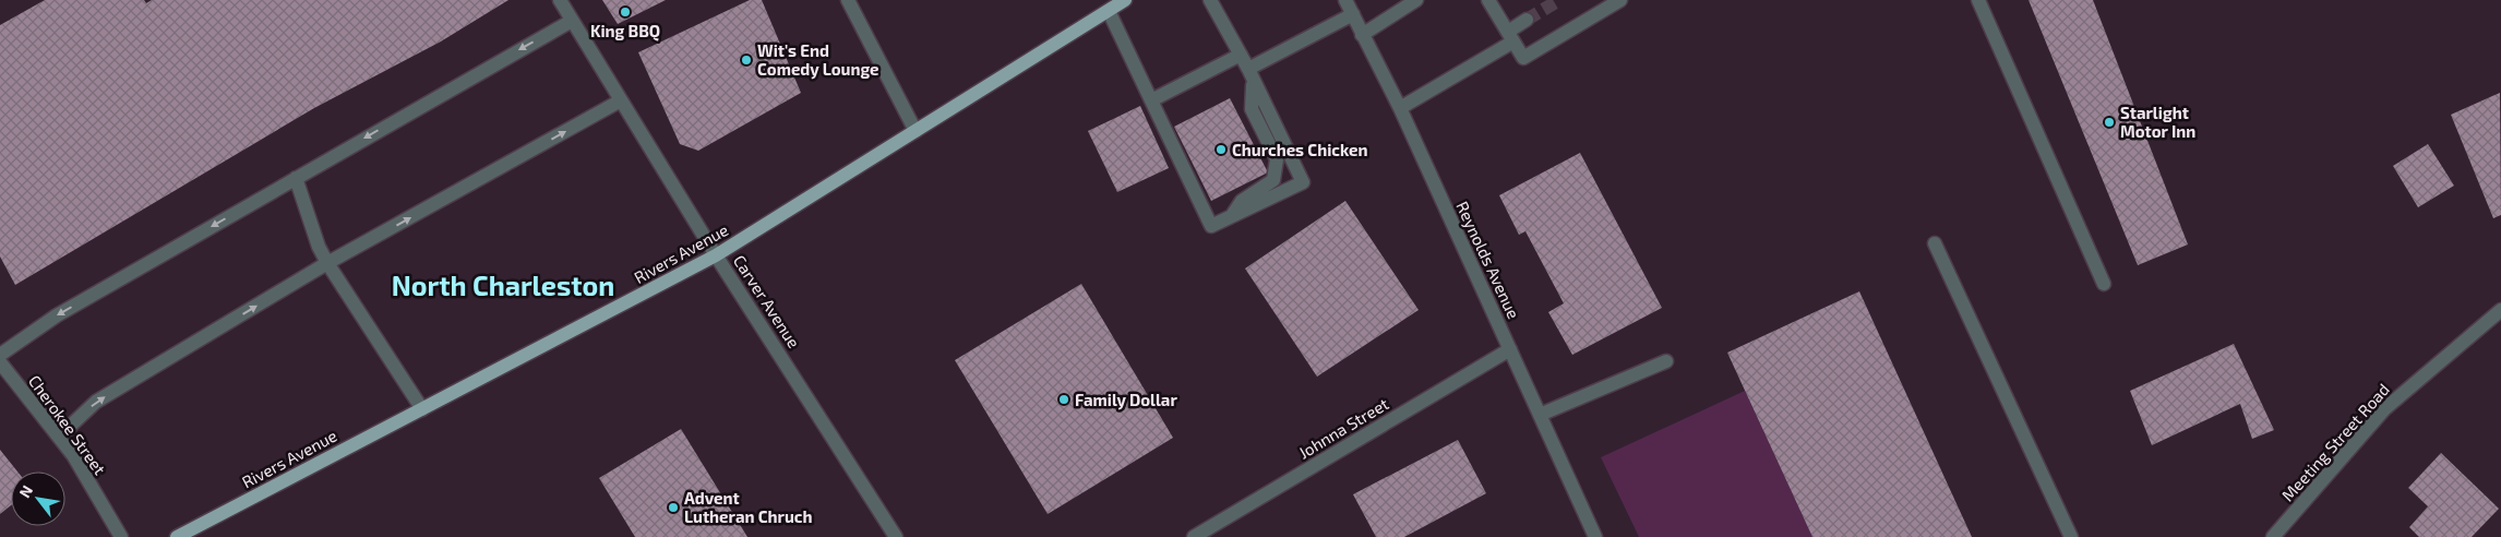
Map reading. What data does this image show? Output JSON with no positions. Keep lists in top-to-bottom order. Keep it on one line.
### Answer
{"streets":{"main road":["Rivers Avenue"],"street":["Reynolds Avenue","Carver Avenue","Cherokee Street","Johnna Street","Meeting Street Road"]},"crossings":[["Rivers Avenue","Carver Avenue"],["Reynolds Avenue","Johnna Street"]],"districts":["North Charleston"],"places":["King BBQ","Wit's End Comedy Lounge","Starlight Motor Inn","Churches Chicken","Family Dollar","Advent Lutheran Chruch"],"north":"top left"}
